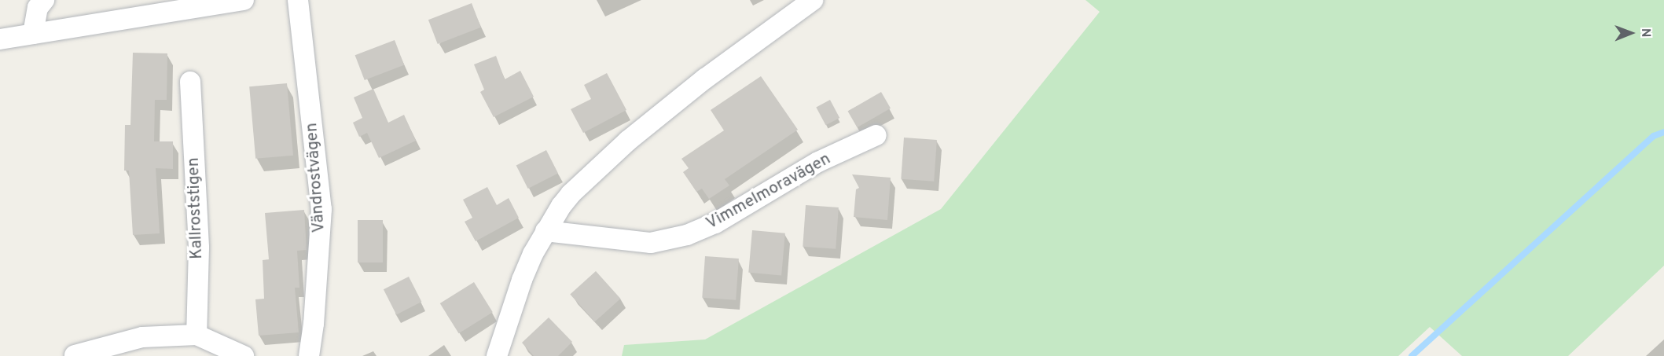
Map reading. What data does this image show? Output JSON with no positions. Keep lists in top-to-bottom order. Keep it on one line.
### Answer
{"streets":{"street":["Vändrostvägen","Vimmelmoravägen","Kallroststigen"]},"north":"right"}
